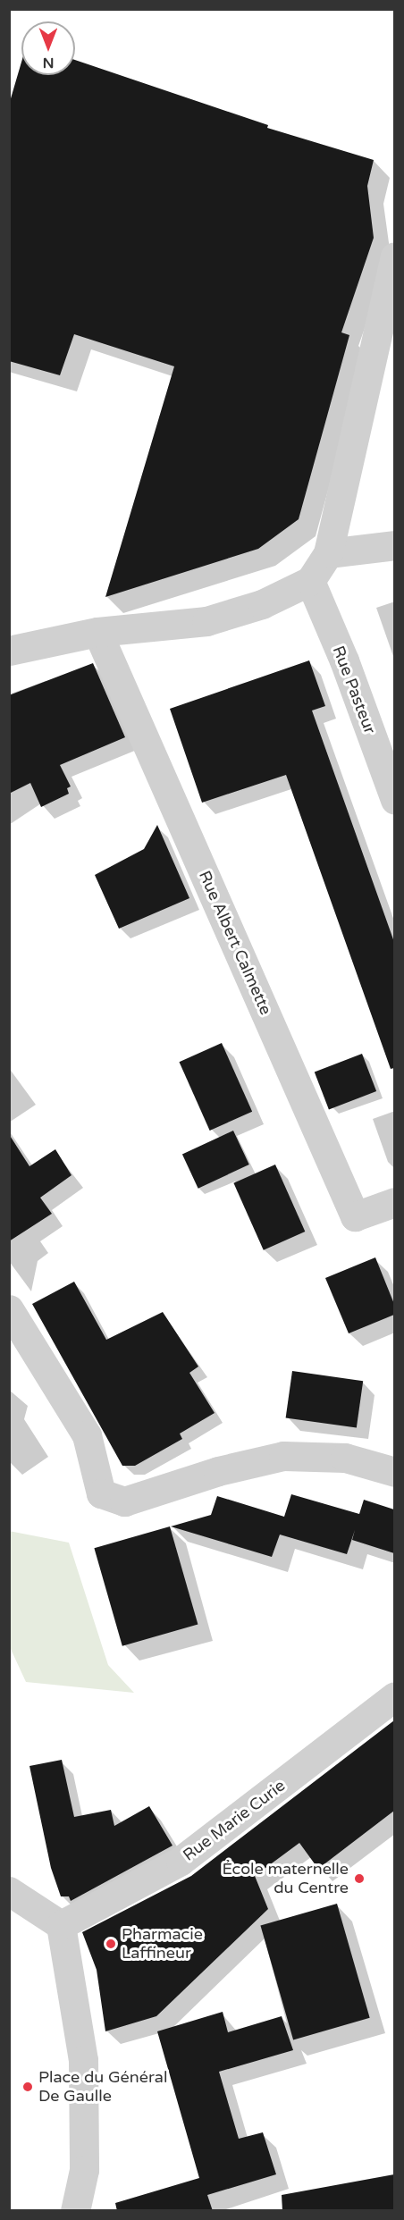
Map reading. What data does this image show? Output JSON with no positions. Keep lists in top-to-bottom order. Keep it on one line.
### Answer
{"streets":{"street":["Rue Pasteur","Rue Albert Calmette","Rue Marie Curie"]},"places":["École maternelle du Centre","Pharmacie Laffineur","Place du Général De Gaulle"],"north":"bottom"}
